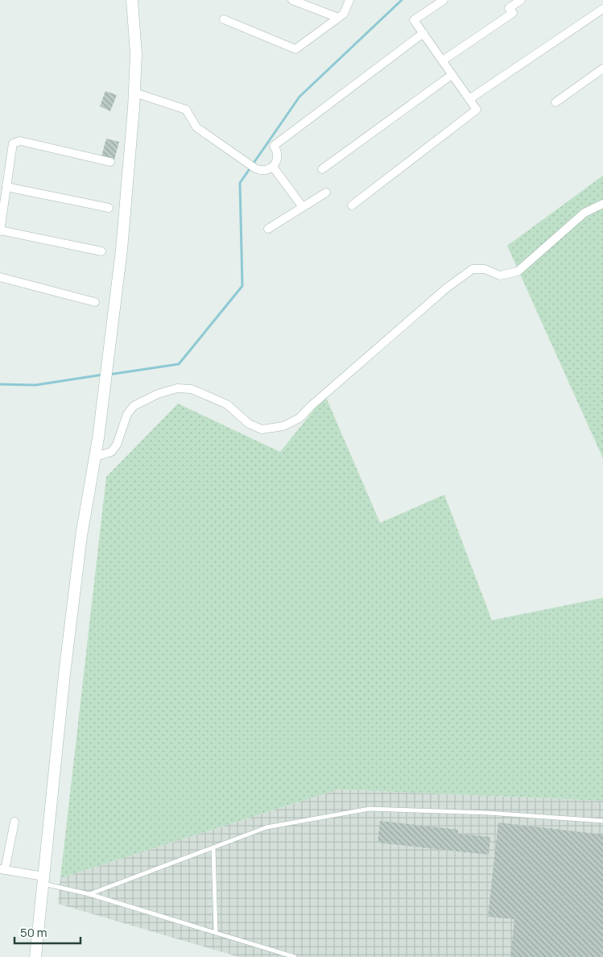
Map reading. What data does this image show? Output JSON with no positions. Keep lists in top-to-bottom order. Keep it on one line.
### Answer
{"scale_bar":"50 m"}
